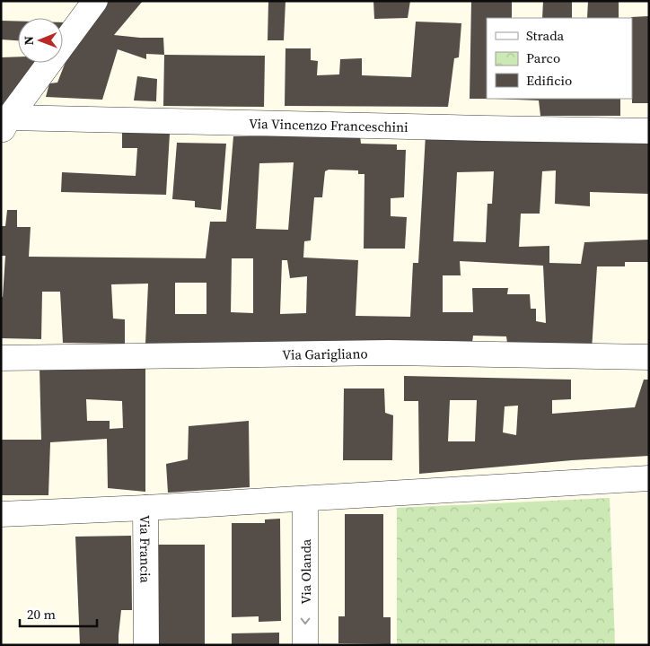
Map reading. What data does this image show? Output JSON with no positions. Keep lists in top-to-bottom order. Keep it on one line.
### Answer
{"streets":{"street":["Via Vincenzo Franceschini","Via Garigliano","Via Francia","Via Olanda"]},"one_way":["Via Olanda"],"legend":["Strada","Parco","Edificio"],"scale_bar":"20 m","north":"left"}
